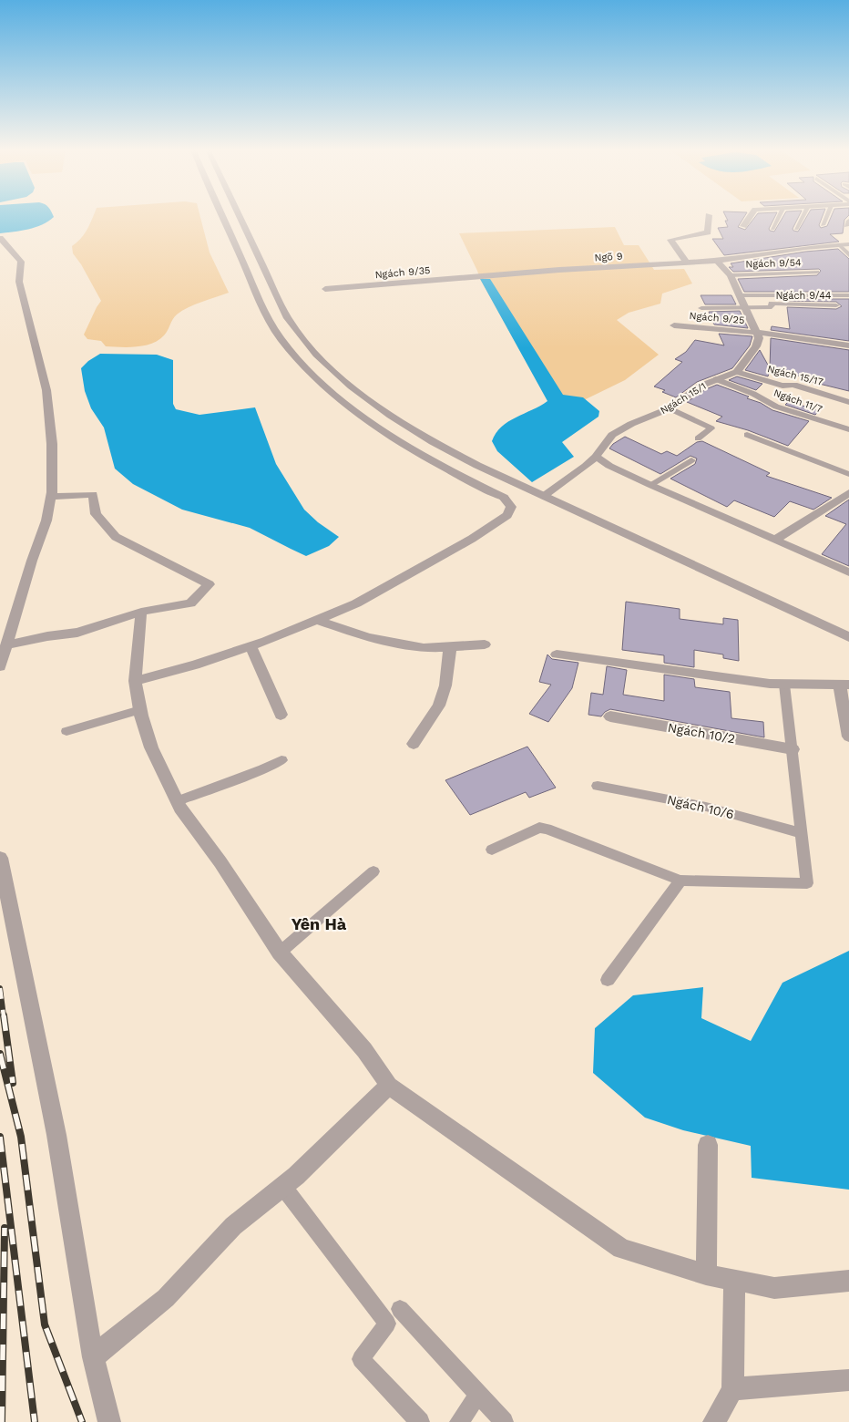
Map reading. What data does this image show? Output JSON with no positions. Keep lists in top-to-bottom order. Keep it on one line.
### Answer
{"streets":{"street":["Ngõ 9","Ngách 9/35","Ngách 9/25","Ngách 15/17","Ngách 15/1","Ngách 10/2"],"lane":["Ngách 9/54","Ngách 9/44","Ngách 11/7","Ngách 10/6"]},"crossings":[["Ngõ 9","Ngách 9/35"],["Ngách 15/17","Ngách 15/1"],["Ngách 15/1","Ngách 11/7"]],"districts":["Yên Hà"]}
